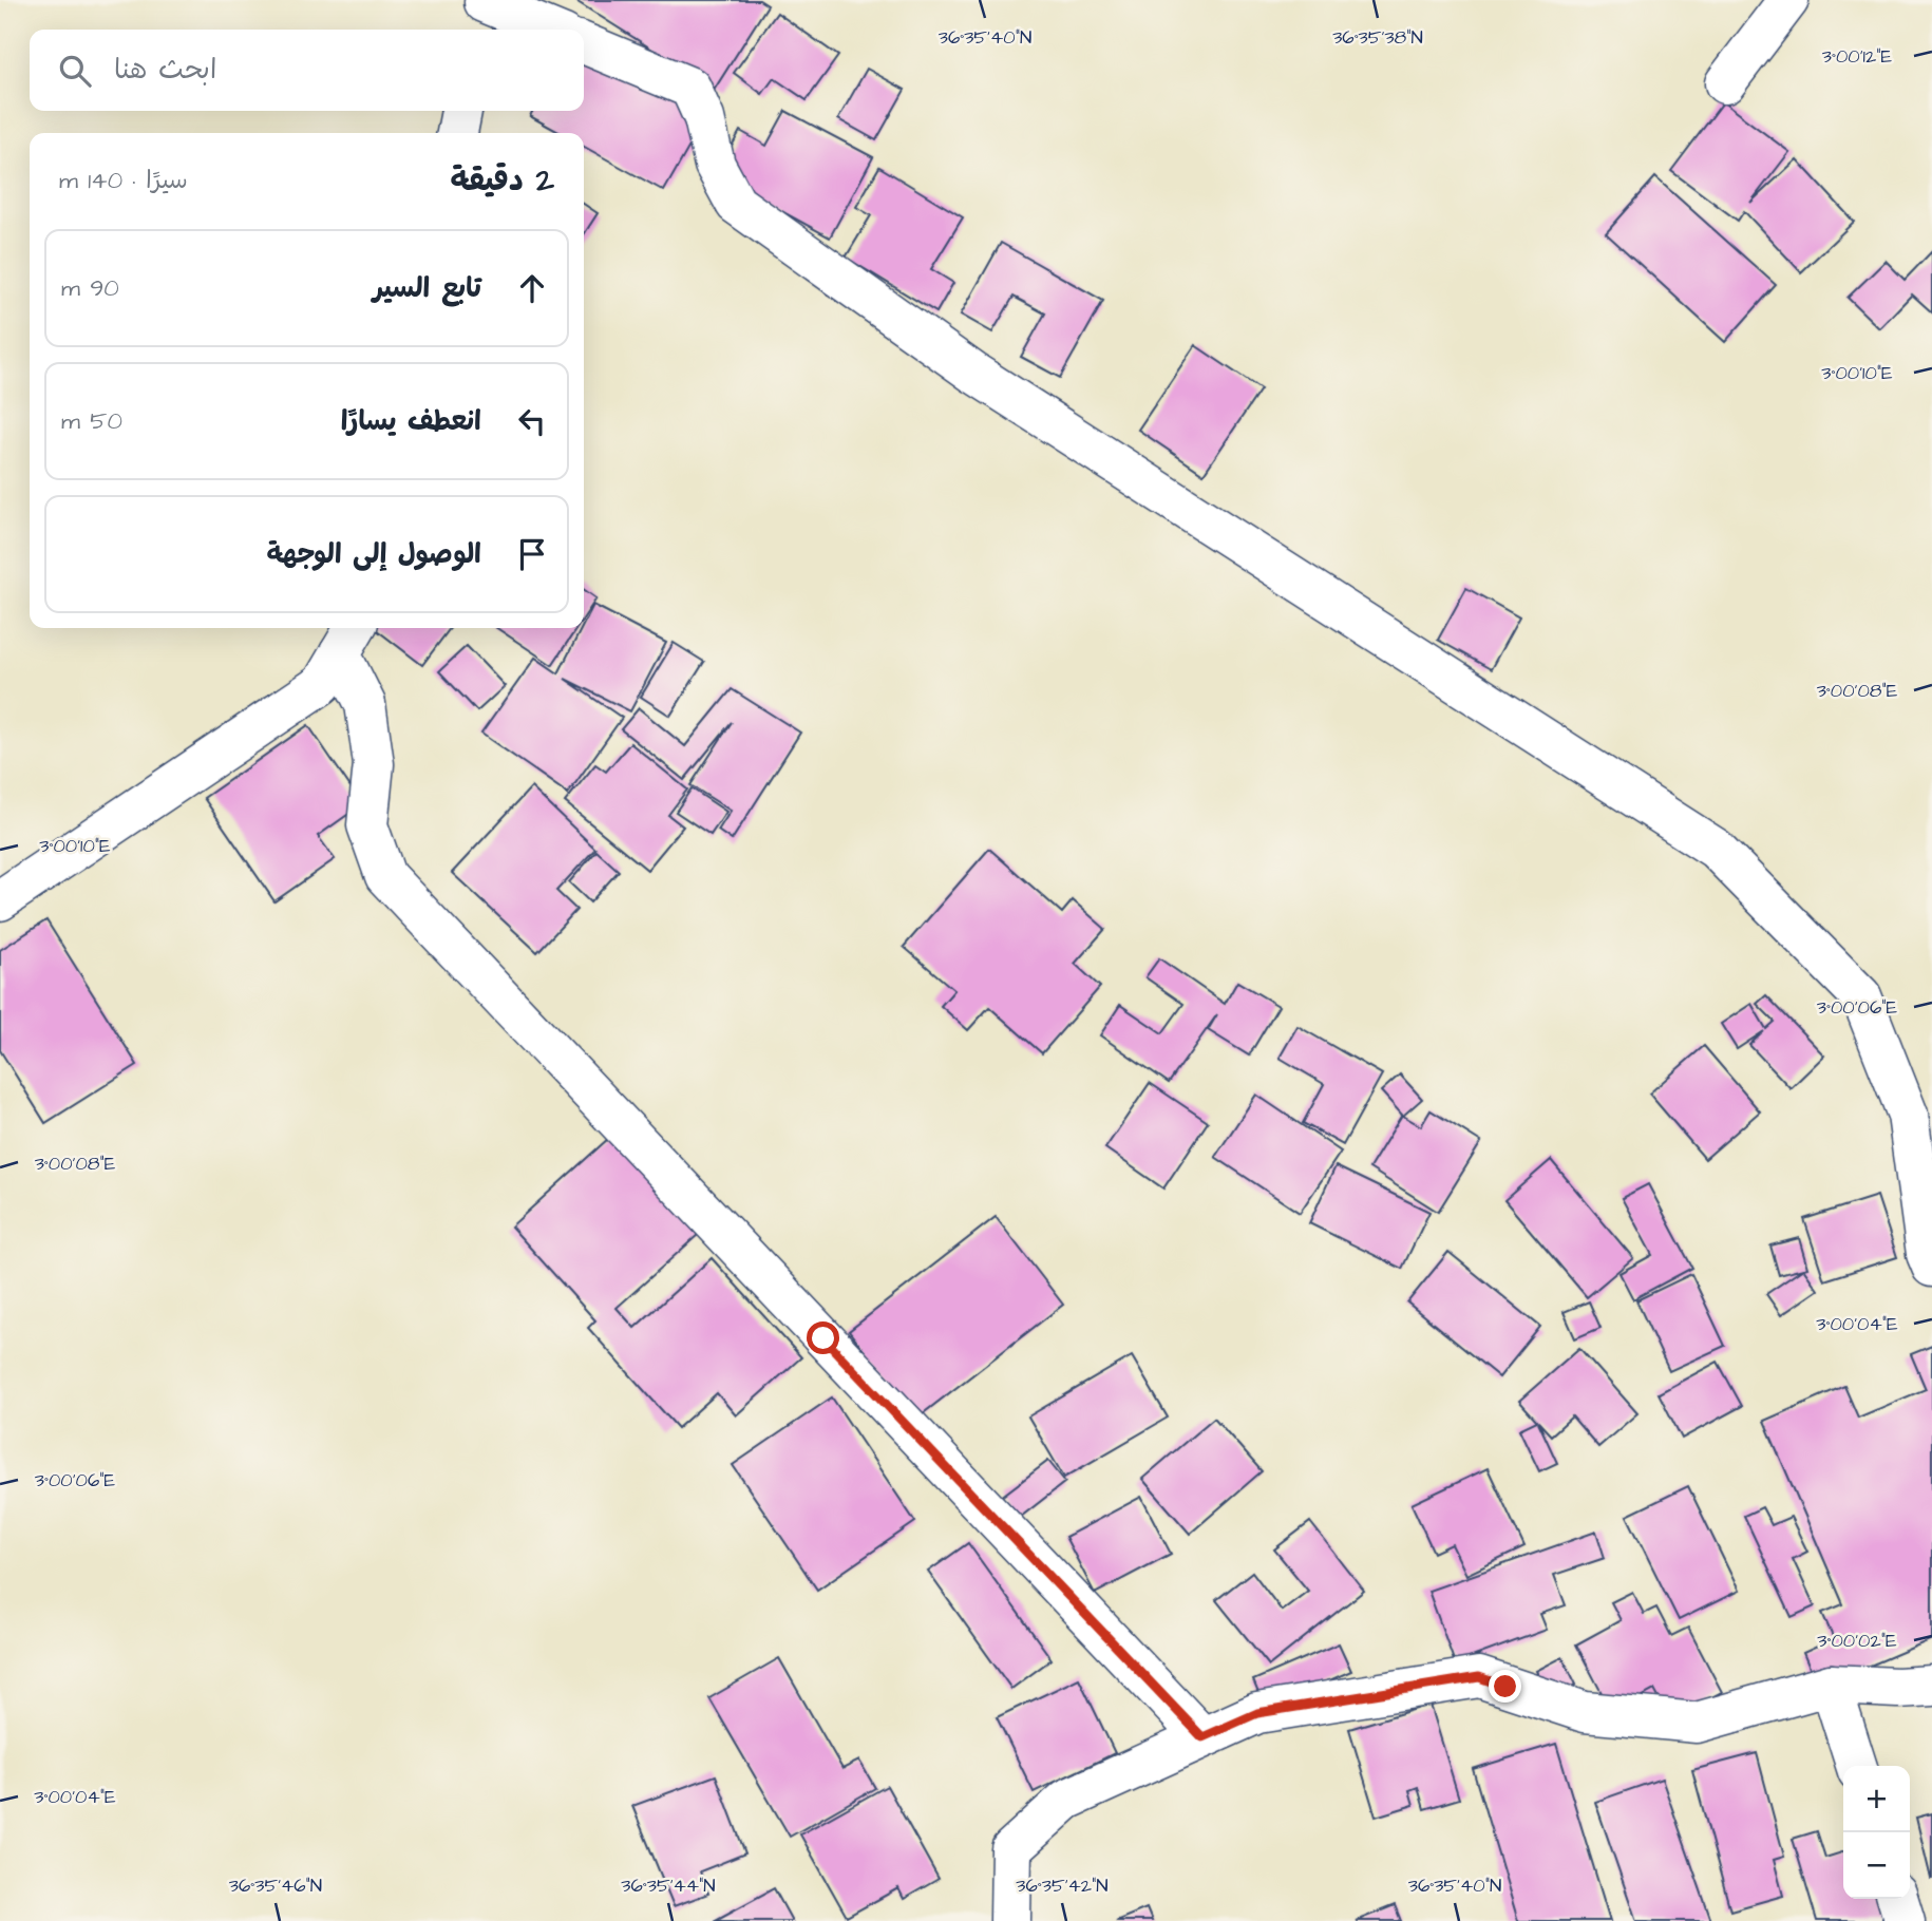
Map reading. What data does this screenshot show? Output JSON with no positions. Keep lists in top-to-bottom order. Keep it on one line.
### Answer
{"page":{"search":"ابحث هنا","heading":["2 دقيقة","سيرًا · 140 m"],"list":[["تابع السير","90 m"],["انعطف يسارًا","50 m"],"الوصول إلى الوجهة"],"map_buttons":["+","−"]},"coordinates":["36°35'40\"N","36°35'38\"N","3°00'12\"E","3°00'10\"E","3°00'08\"E","3°00'06\"E","3°00'04\"E","3°00'02\"E","36°35'46\"N","36°35'44\"N","36°35'42\"N"]}
